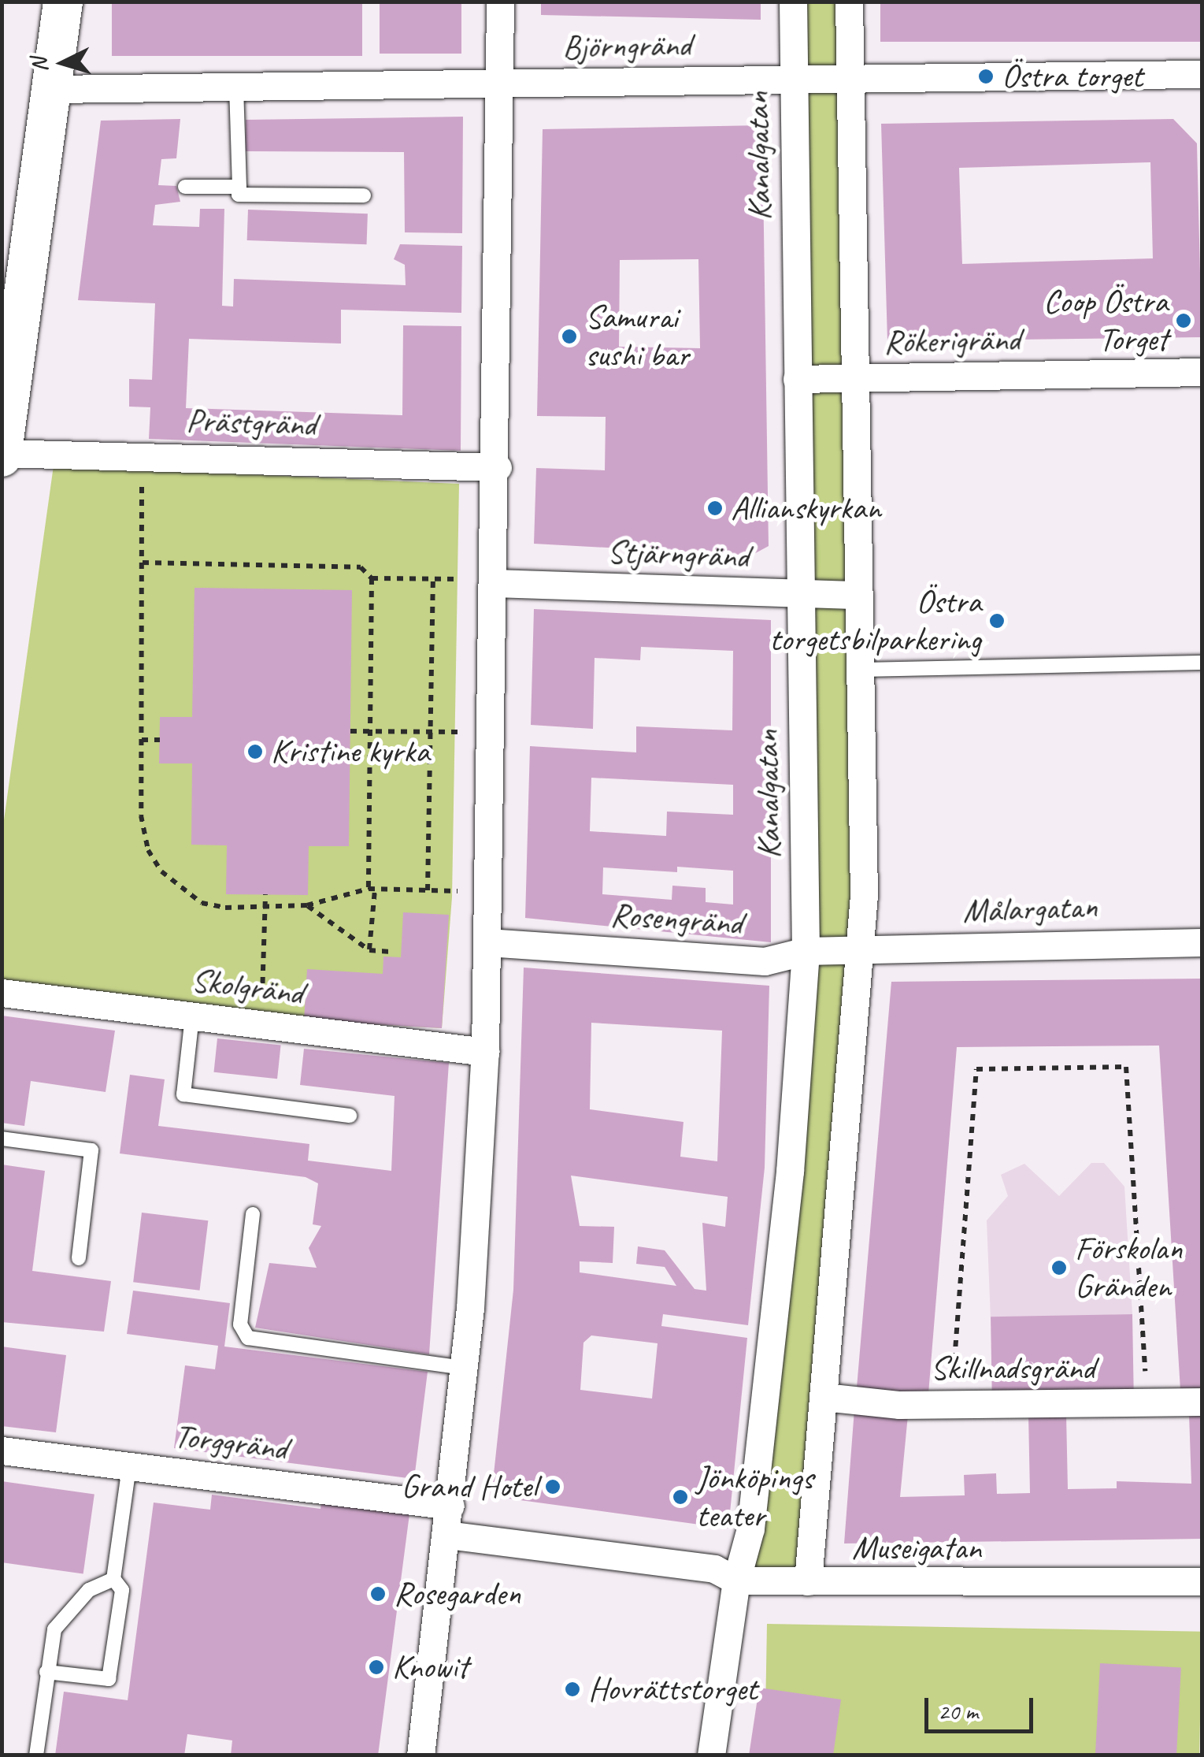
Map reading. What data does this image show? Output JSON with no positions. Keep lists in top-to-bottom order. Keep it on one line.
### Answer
{"streets":{"street":["Björngränd","Kanalgatan","Rökerigränd","Prästgränd","Stjärngränd","Målargatan","Rosengränd","Skolgränd","Skillnadsgränd","Torggränd","Museigatan"]},"crossings":[["Björngränd","Kanalgatan"],["Kanalgatan","Rökerigränd"],["Kanalgatan","Stjärngränd"],["Kanalgatan","Rosengränd"],["Kanalgatan","Museigatan"],["Målargatan","Rosengränd"]],"places":["Östra torget","Coop Östra Torget","Samurai sushi bar","Allianskyrkan","Östra torgetsbilparkering","Kristine kyrka","Förskolan Gränden","Grand Hotel","Jönköpings teater","Rosegarden","Knowit","Hovrättstorget"],"scale_bar":"20 m","north":"left"}
